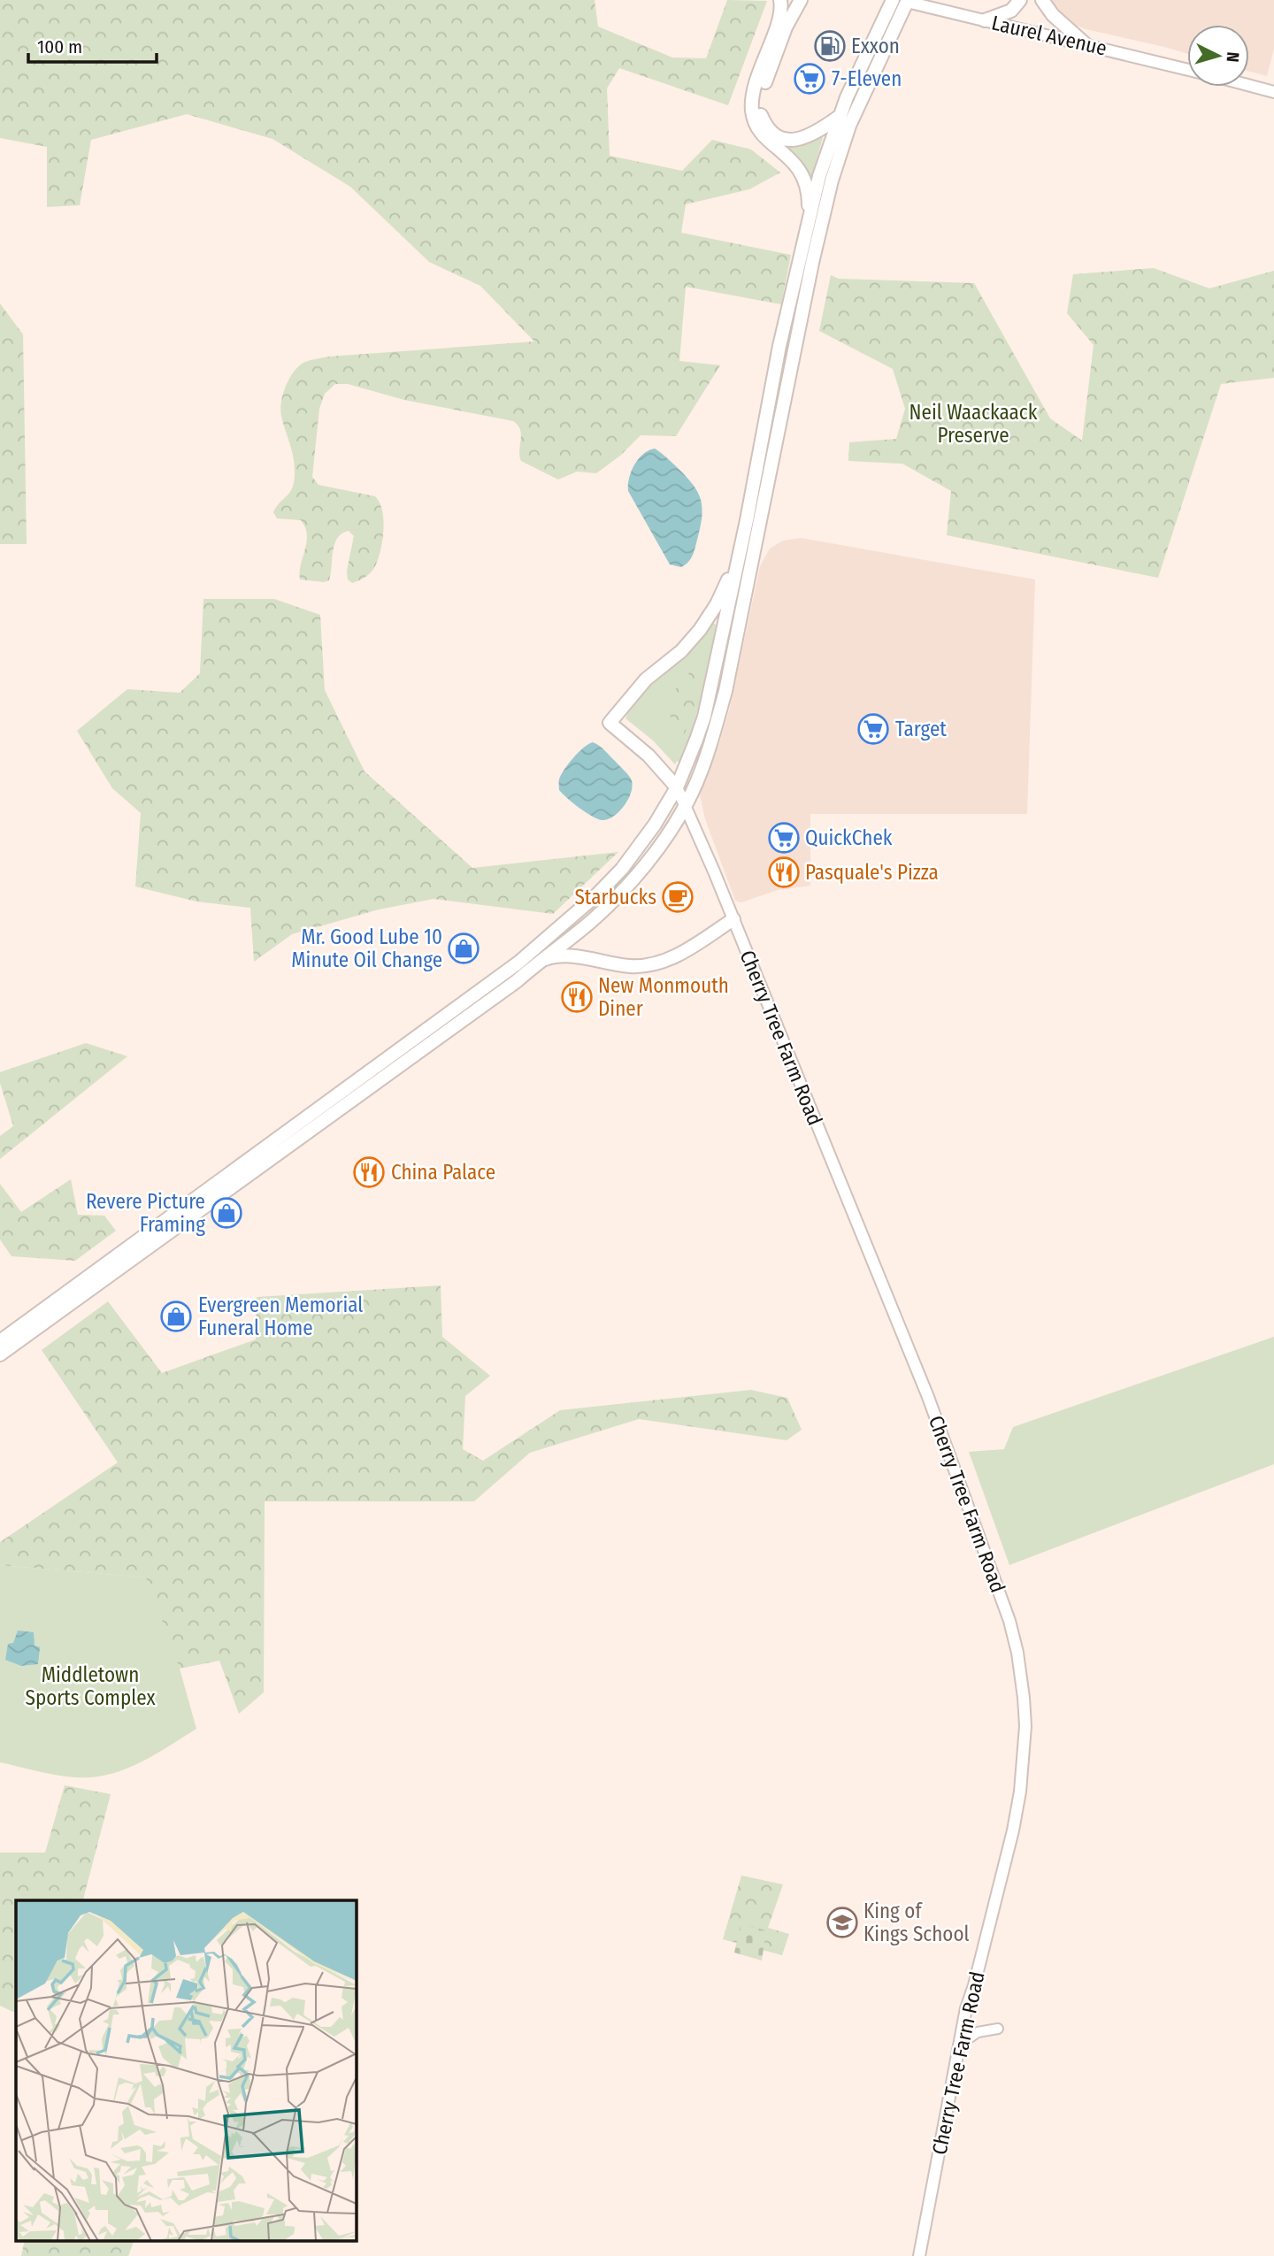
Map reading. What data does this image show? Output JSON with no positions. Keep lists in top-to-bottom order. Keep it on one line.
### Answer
{"streets":{"main road":["Laurel Avenue","Cherry Tree Farm Road"]},"parks":["Neil Waackaack Preserve","Middletown Sports Complex"],"places":{"fuel station":["Exxon"],"supermarket":["7-Eleven","Target","QuickChek"],"restaurant":["Pasquale's Pizza","New Monmouth Diner","China Palace"],"cafe":["Starbucks"],"shop":["Mr. Good Lube 10 Minute Oil Change","Revere Picture Framing","Evergreen Memorial Funeral Home"],"school or university":["King of Kings School"]},"scale_bar":"100 m","north":"right"}
